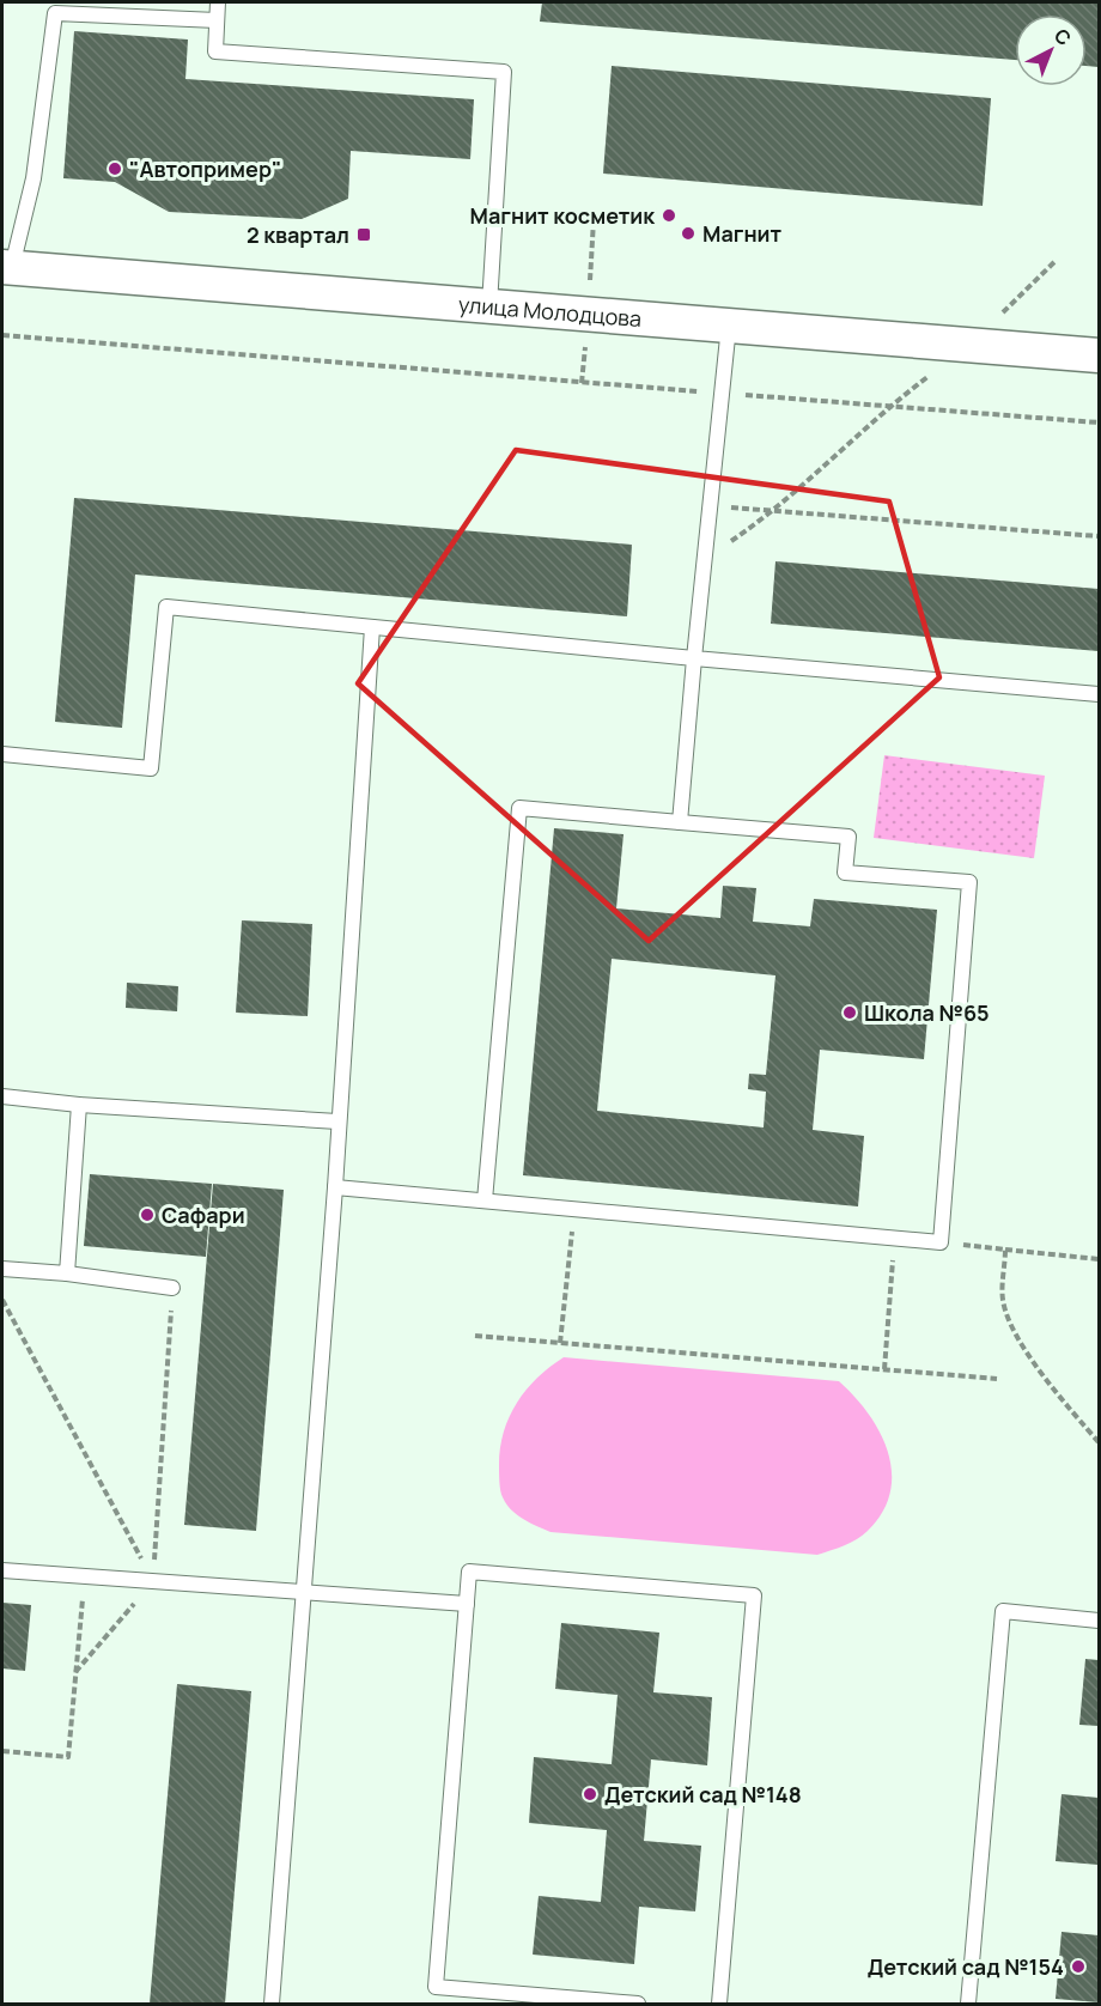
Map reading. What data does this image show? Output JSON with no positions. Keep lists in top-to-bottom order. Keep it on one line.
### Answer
{"streets":{"street":["улица Молодцова"]},"places":{"other":["\"Автопример\"","Магнит косметик","Магнит","Школа №65","Сафари","Детский сад №148","Детский сад №154"],"transit":["2 квартал"]},"north":"top right"}
